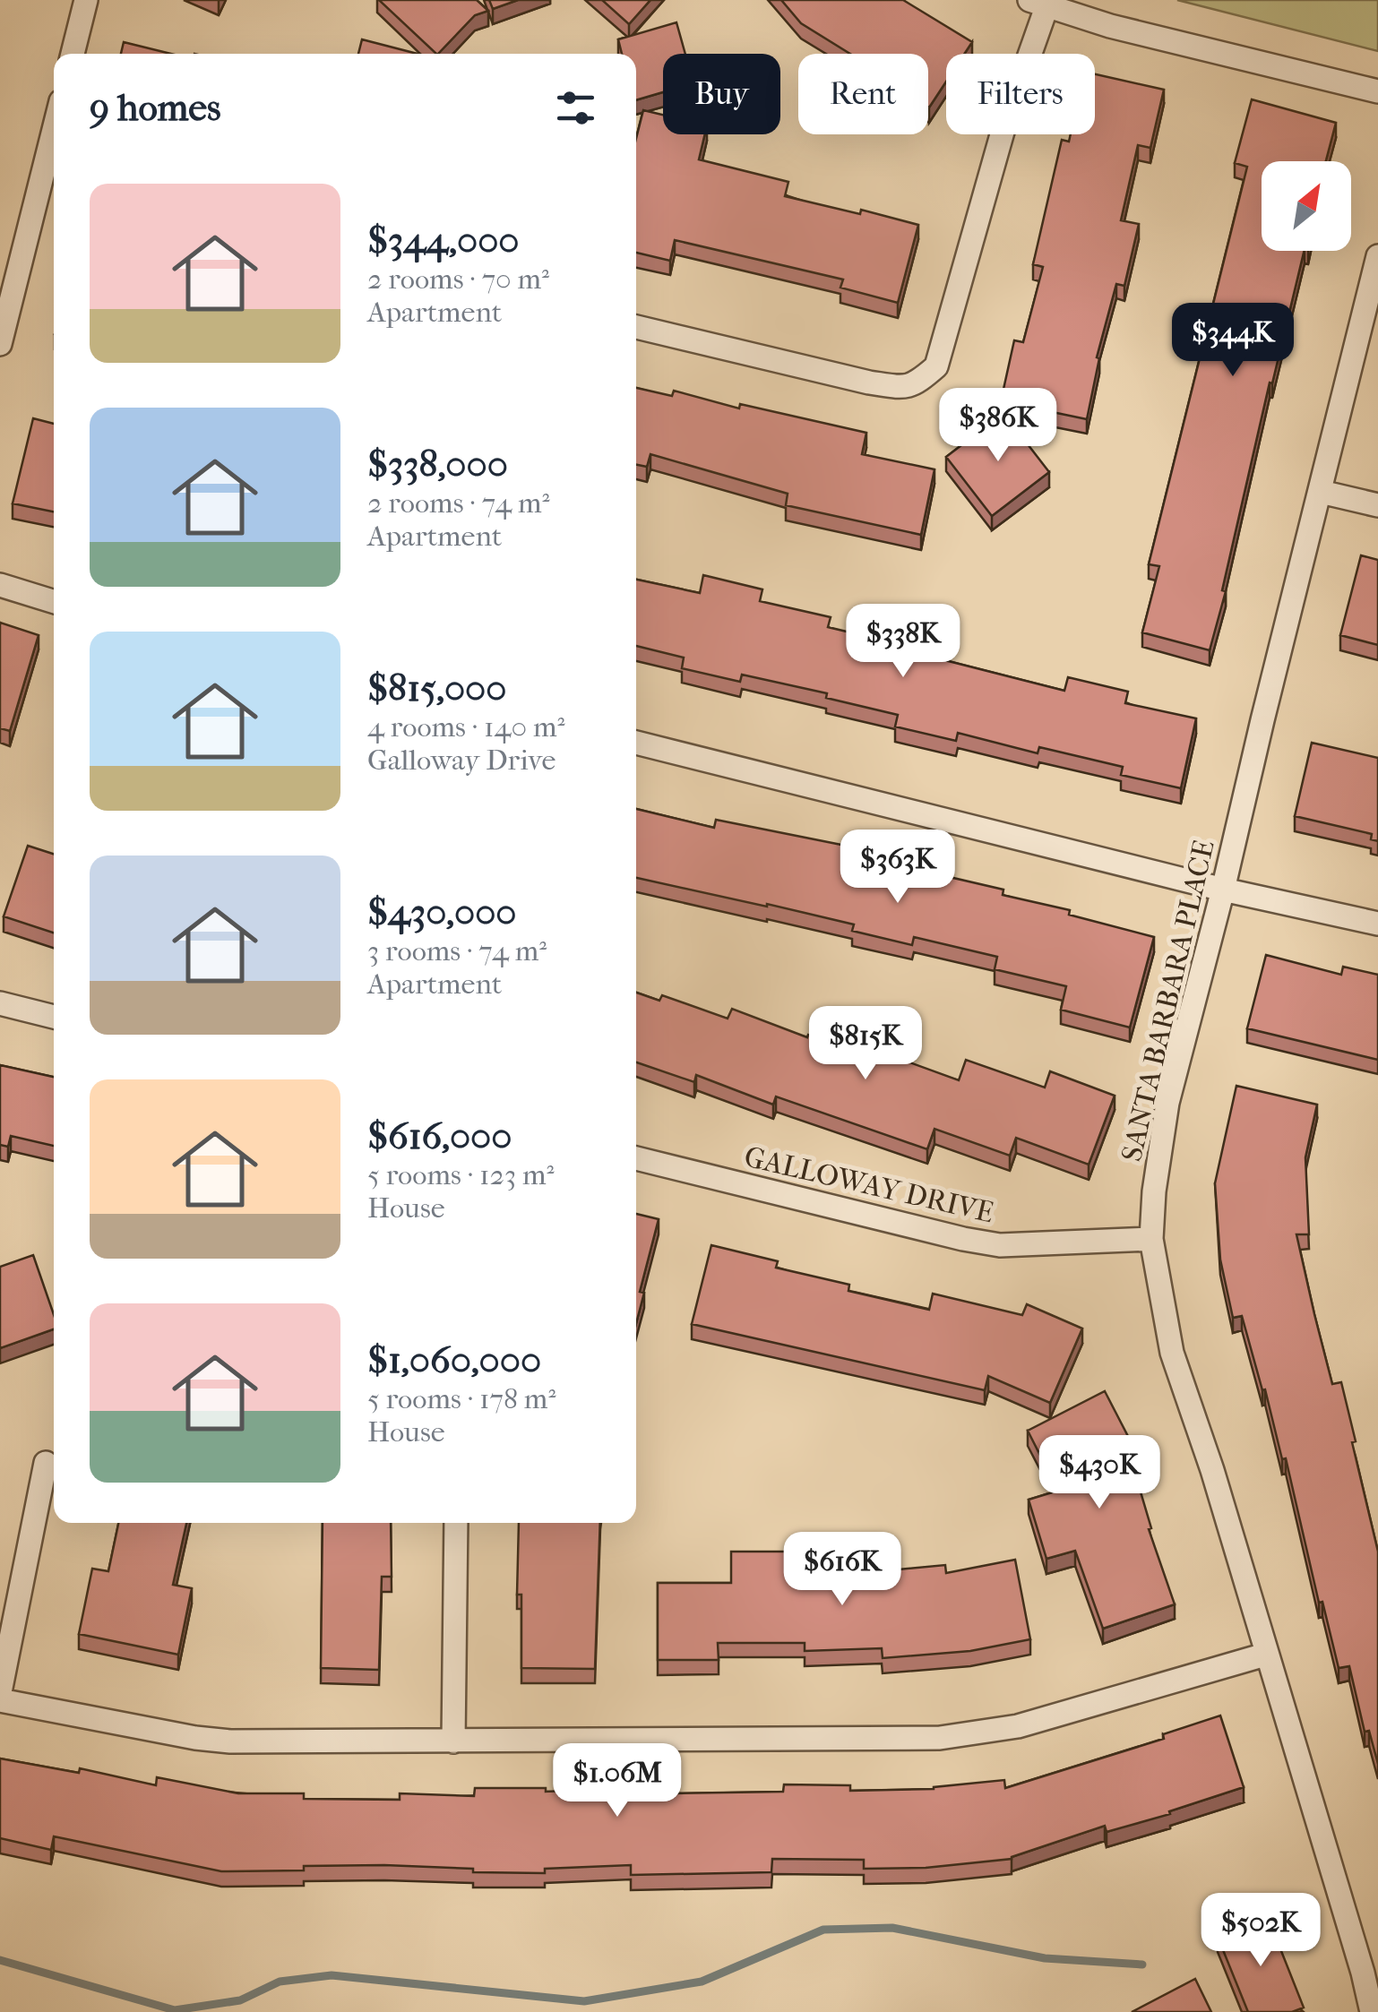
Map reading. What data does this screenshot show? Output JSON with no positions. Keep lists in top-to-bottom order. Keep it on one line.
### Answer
{"streets":{"street":["SANTA BARBARA PLACE","GALLOWAY DRIVE"]},"crossings":[["SANTA BARBARA PLACE","GALLOWAY DRIVE"]],"north":"top right","page":{"chip":["Buy","Rent","Filters"],"heading":"9 homes","list":[{"name":"$344,000","note":"2 rooms · 70 m² · Apartment"},{"name":"$338,000","note":"2 rooms · 74 m² · Apartment"},{"name":"$815,000","note":"4 rooms · 140 m² · Galloway Drive"},{"name":"$430,000","note":"3 rooms · 74 m² · Apartment"},{"name":"$616,000","note":"5 rooms · 123 m² · House"},{"name":"$1,060,000","note":"5 rooms · 178 m² · House"}],"price":["$344K","$386K","$338K","$363K","$815K","$430K","$616K","$1.06M","$502K"]}}
